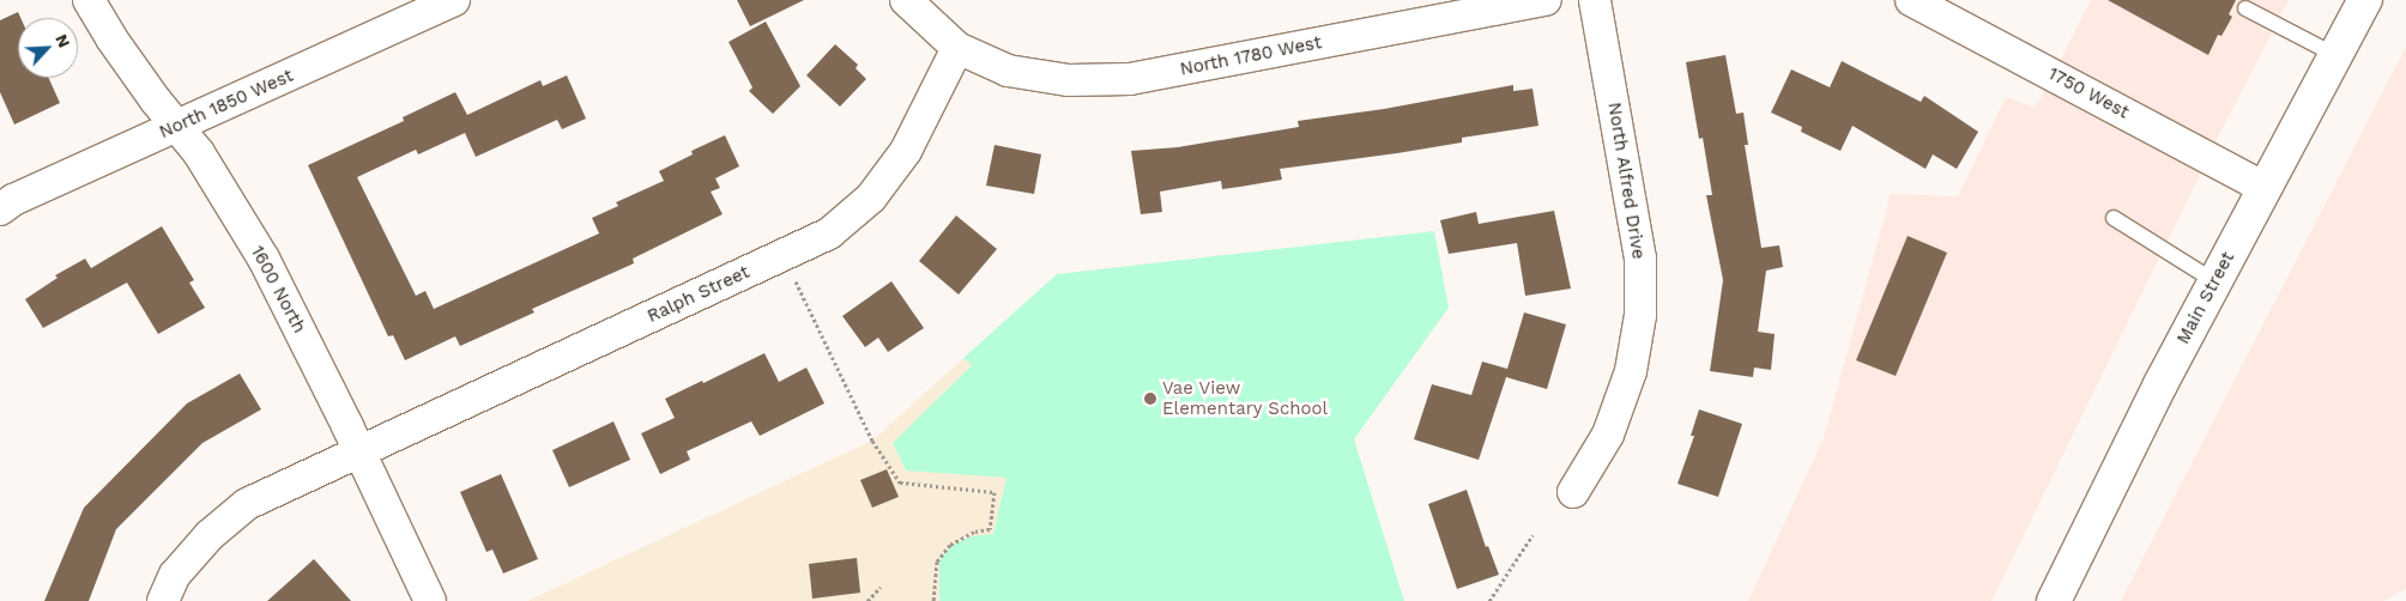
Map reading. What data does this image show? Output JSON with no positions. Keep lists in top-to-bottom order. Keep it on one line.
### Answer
{"streets":{"main road":["Main Street"],"street":["North 1780 West","1750 West","North 1850 West","North Alfred Drive","1600 North","Ralph Street"]},"crossings":[["North 1780 West","Ralph Street"],["1750 West","Main Street"],["North 1850 West","1600 North"],["1600 North","Ralph Street"]],"places":["Vae View Elementary School"],"north":"top right"}
